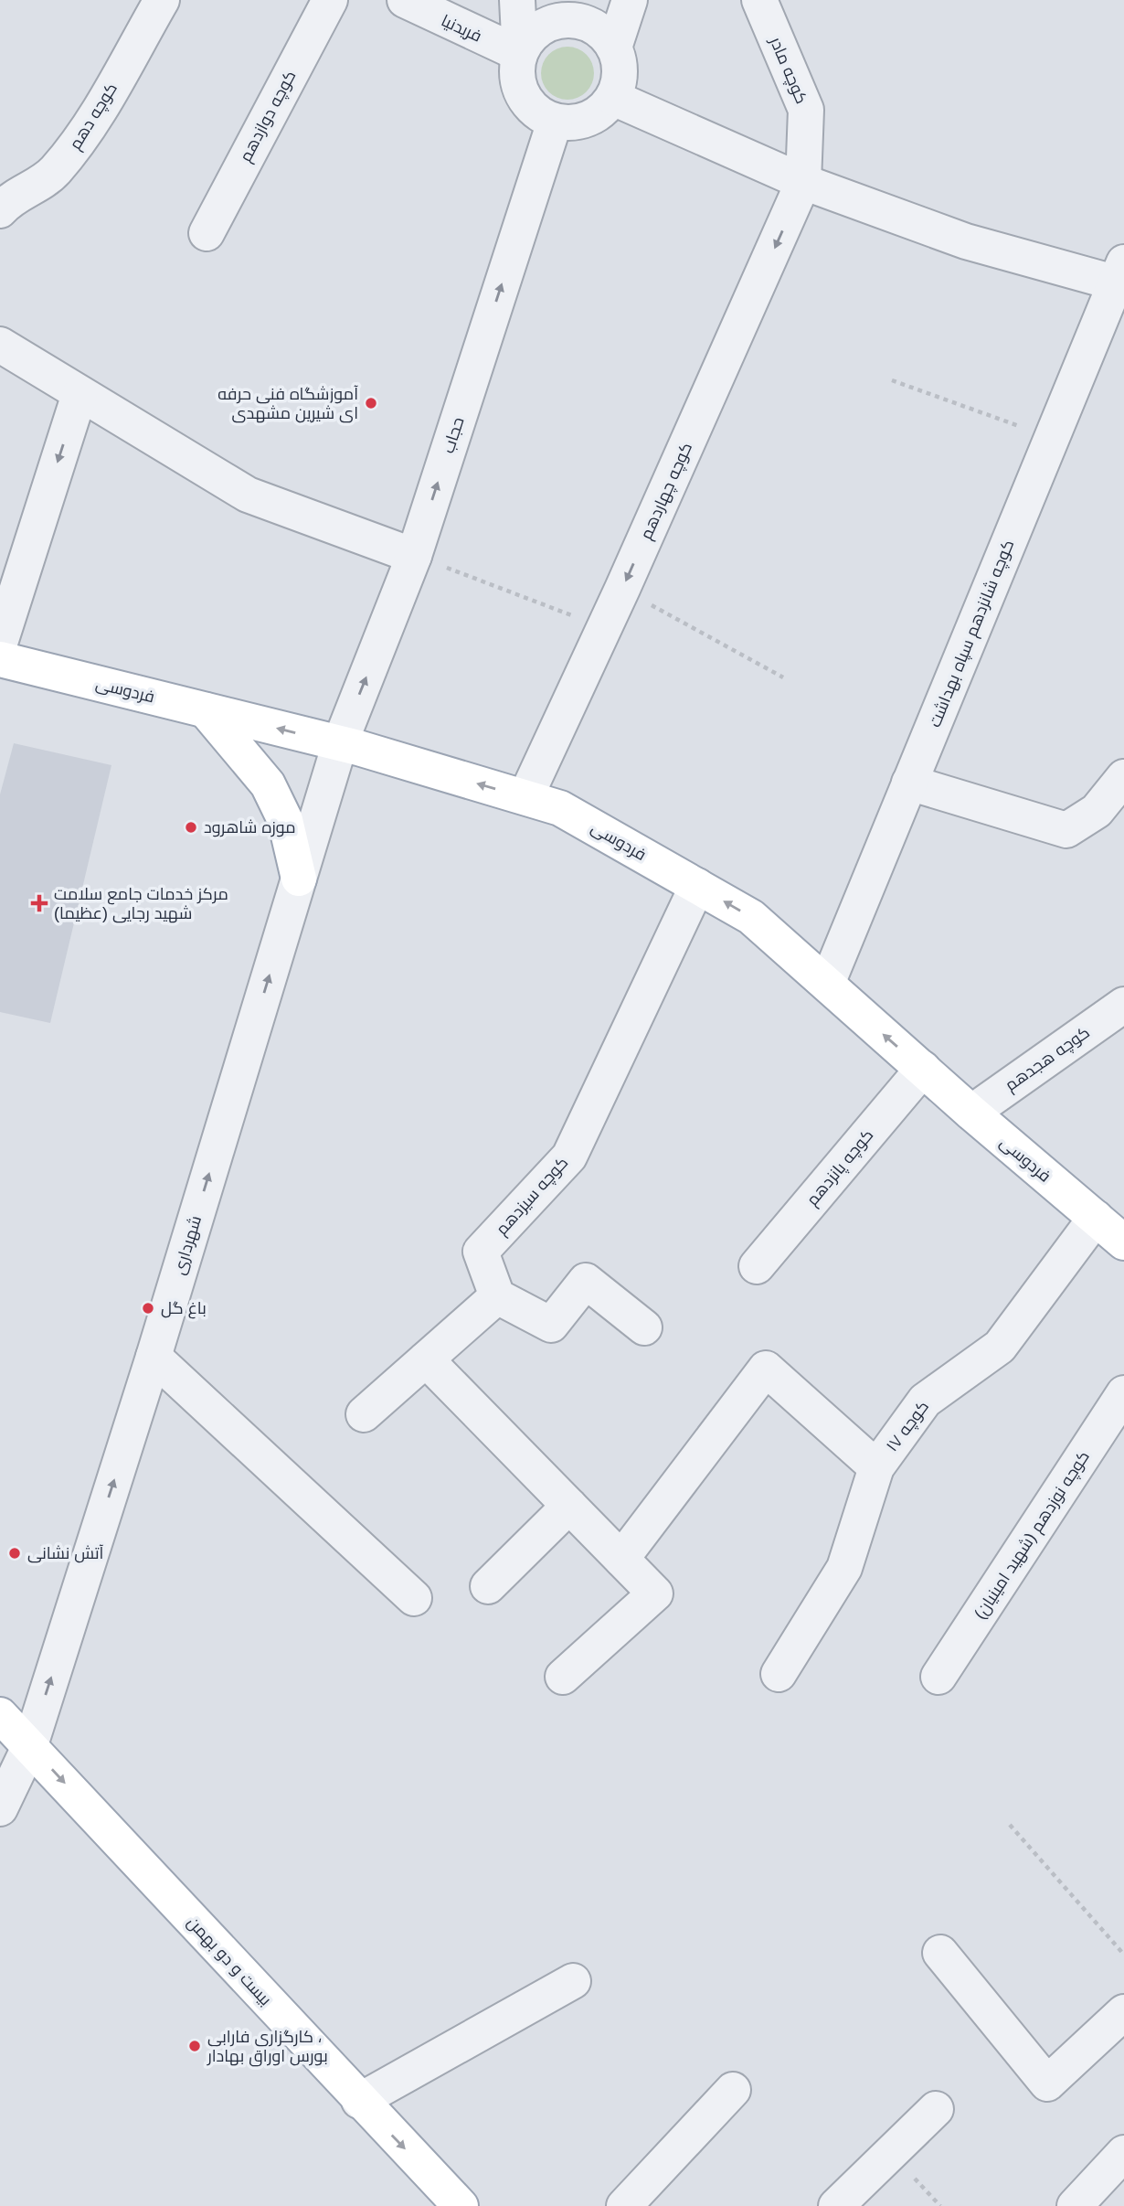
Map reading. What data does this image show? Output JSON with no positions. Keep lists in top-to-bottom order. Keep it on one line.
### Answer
{"streets":{"main road":["فردوسی","بیست و دو بهمن"],"street":["فریدنیا","کوچه مادر","کوچه دهم","کوچه دوازدهم","حجاب","کوچه چهاردهم","کوچه شانزدهم سپاه بهداشت","کوچه هجدهم","کوچه پانزدهم","کوچه سیزدهم","شهرداری","۱۷ کوچه","کوچه نوزدهم (شهید امینیان)"]},"crossings":[["فریدنیا","حجاب"],["کوچه مادر","کوچه چهاردهم"],["حجاب","فردوسی"],["حجاب","شهرداری"],["کوچه چهاردهم","فردوسی"],["کوچه شانزدهم سپاه بهداشت","فردوسی"],["فردوسی","کوچه هجدهم"],["فردوسی","کوچه پانزدهم"],["فردوسی","کوچه سیزدهم"],["فردوسی","شهرداری"],["فردوسی","۱۷ کوچه"],["شهرداری","بیست و دو بهمن"]],"one_way":["حجاب","کوچه چهاردهم","فردوسی","شهرداری","بیست و دو بهمن"],"places":{"other":["آموزشگاه فنی حرفه ای شیرین مشهدی","موزه شاهرود","باغ گل","آتش نشانی","کارگزاری فارابی ، بورس اوراق بهادار"],"health":["مرکز خدمات جامع سلامت شهید رجایی (عظیما)"]}}
